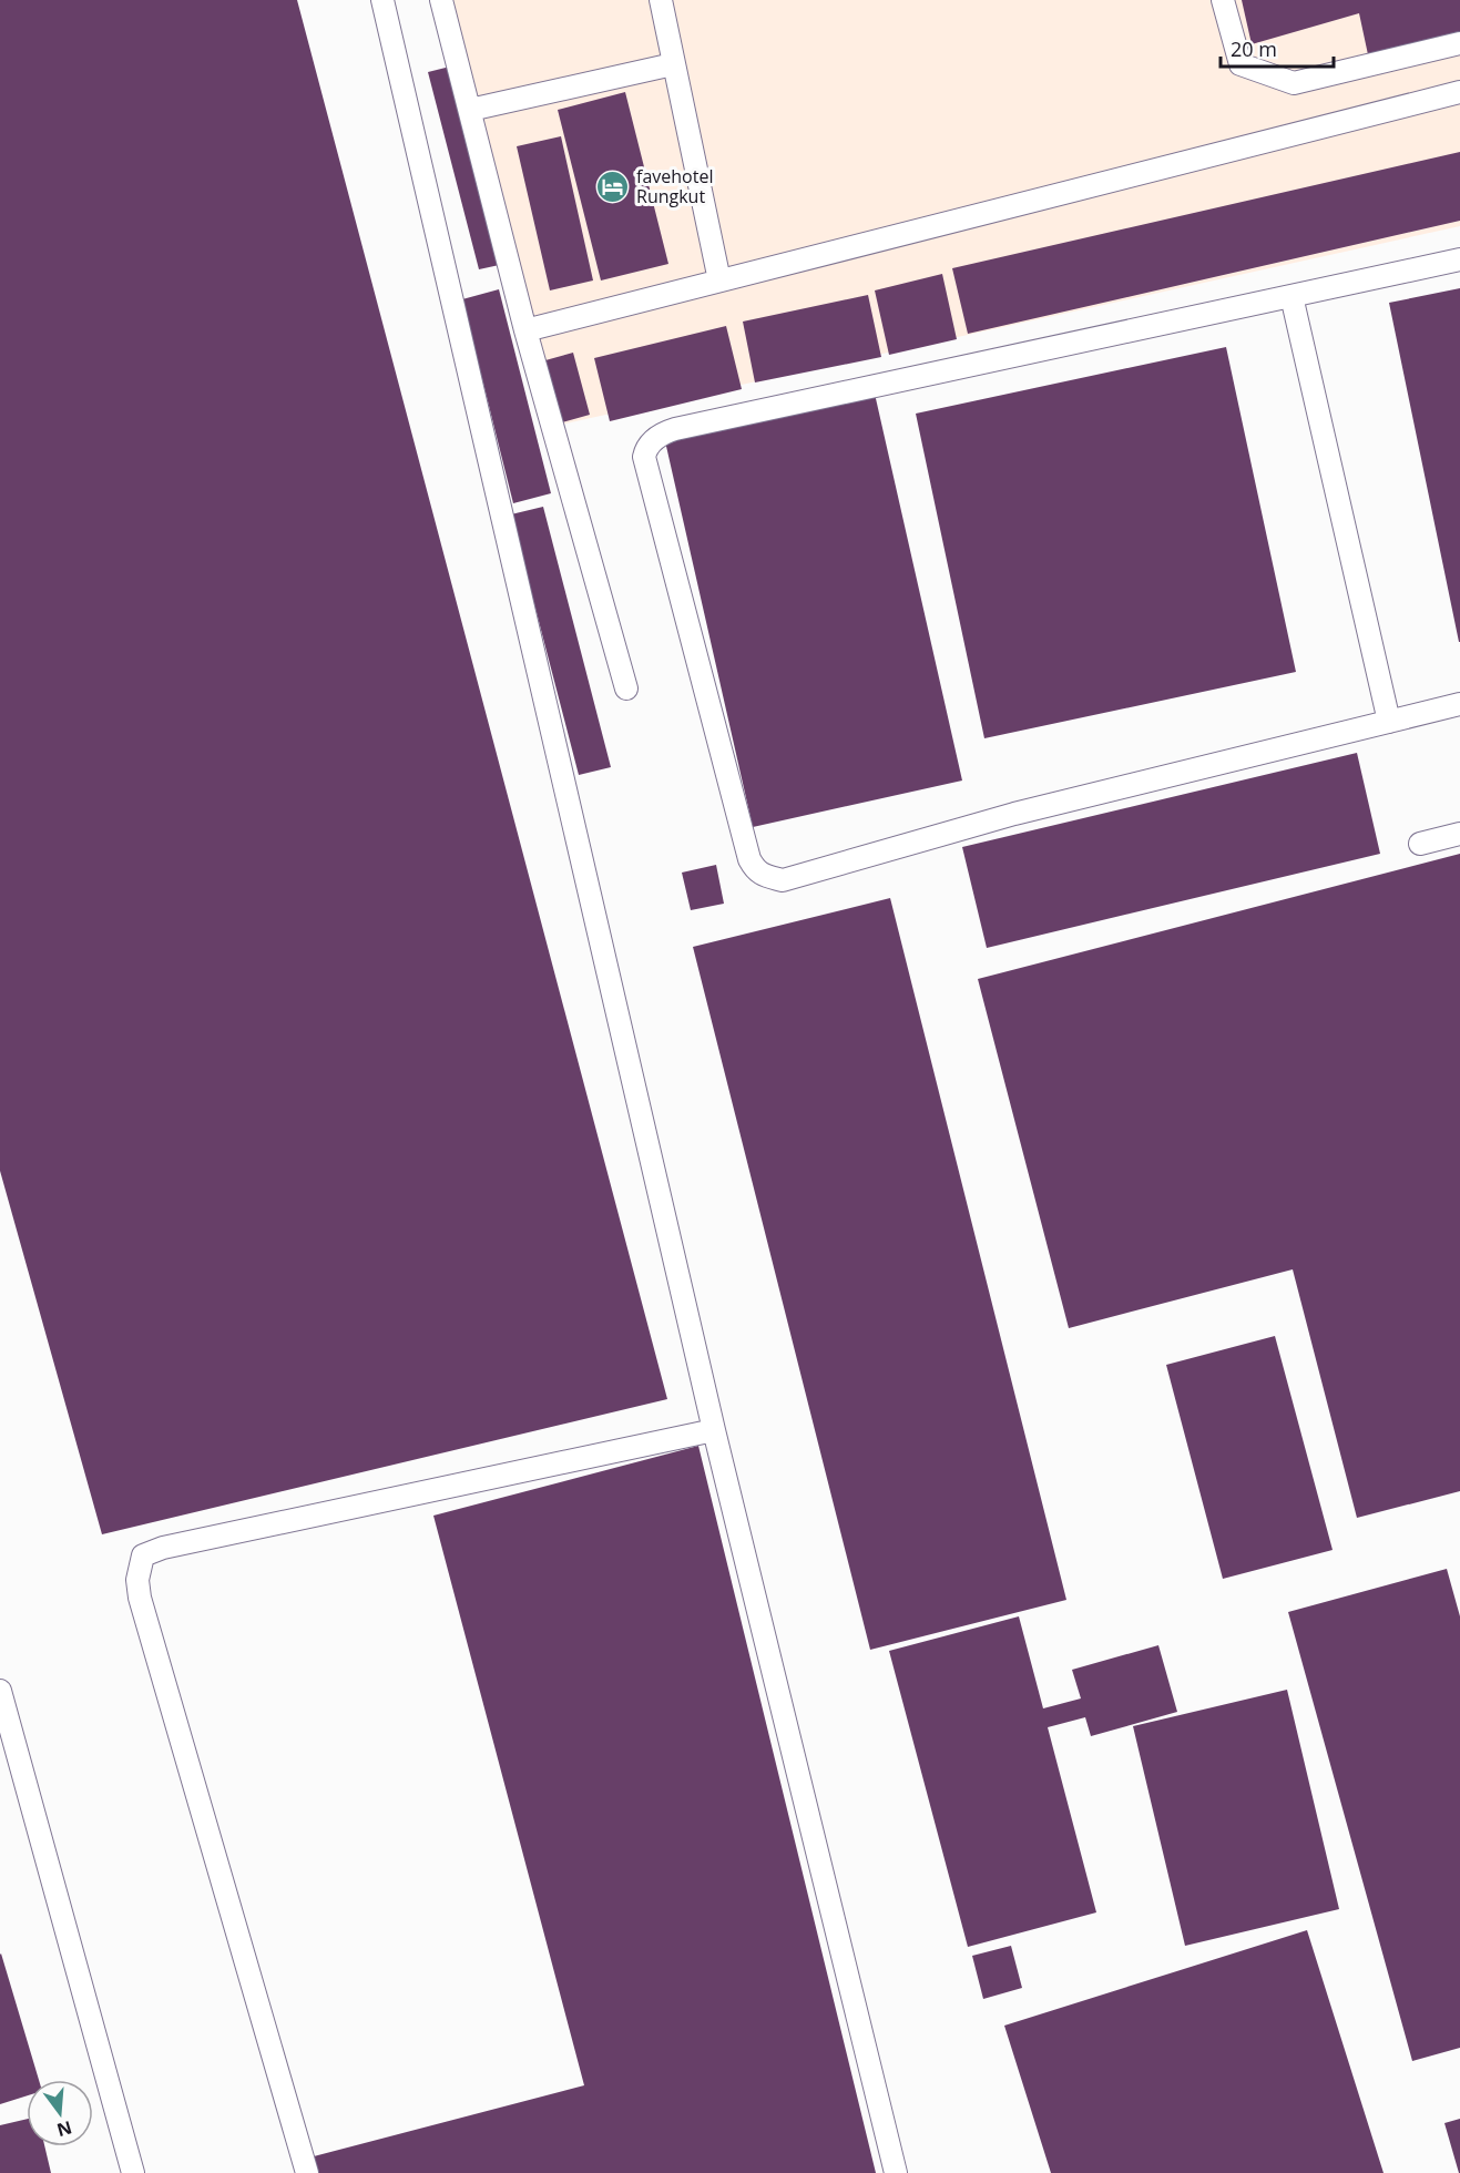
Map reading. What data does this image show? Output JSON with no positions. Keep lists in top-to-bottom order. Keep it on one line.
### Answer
{"places":{"hotel":["favehotel Rungkut"]},"scale_bar":"20 m","north":"bottom"}
